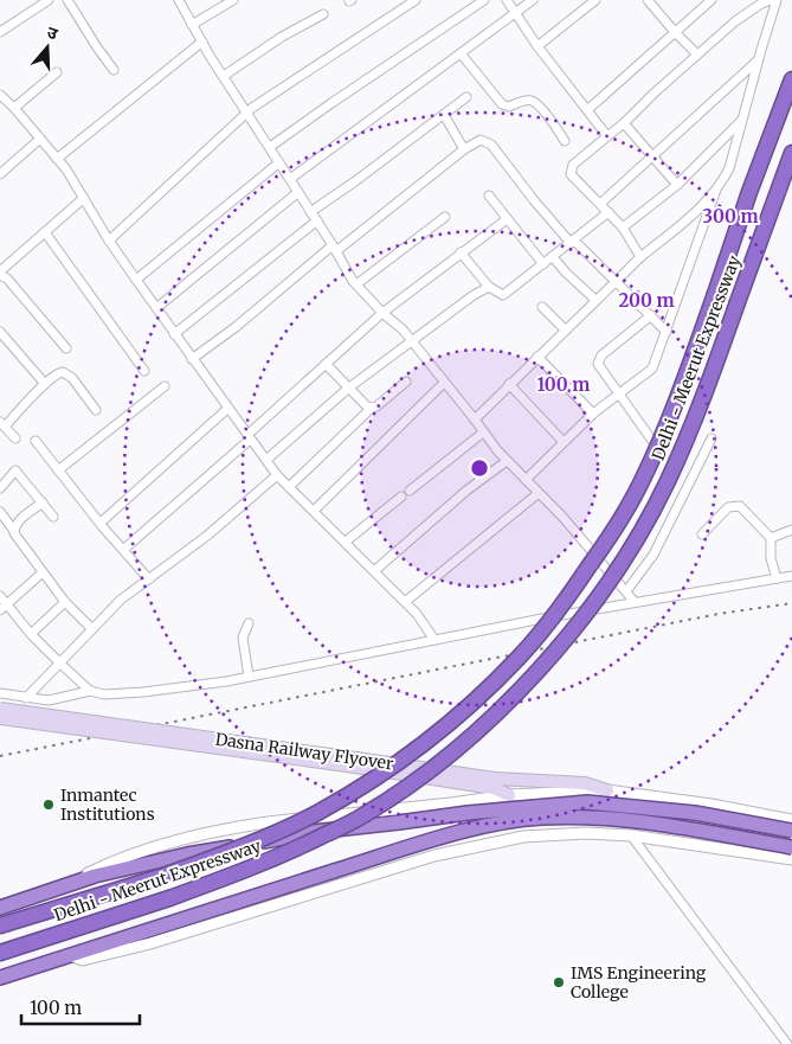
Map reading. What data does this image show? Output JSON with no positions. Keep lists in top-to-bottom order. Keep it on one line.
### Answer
{"streets":{"highway":["Delhi - Meerut Expressway"],"main road":["Dasna Railway Flyover"]},"places":["Inmantec Institutions","IMS Engineering College"],"scale_bar":"100 m","north":"top","rings":["300 m","200 m","100 m"]}
